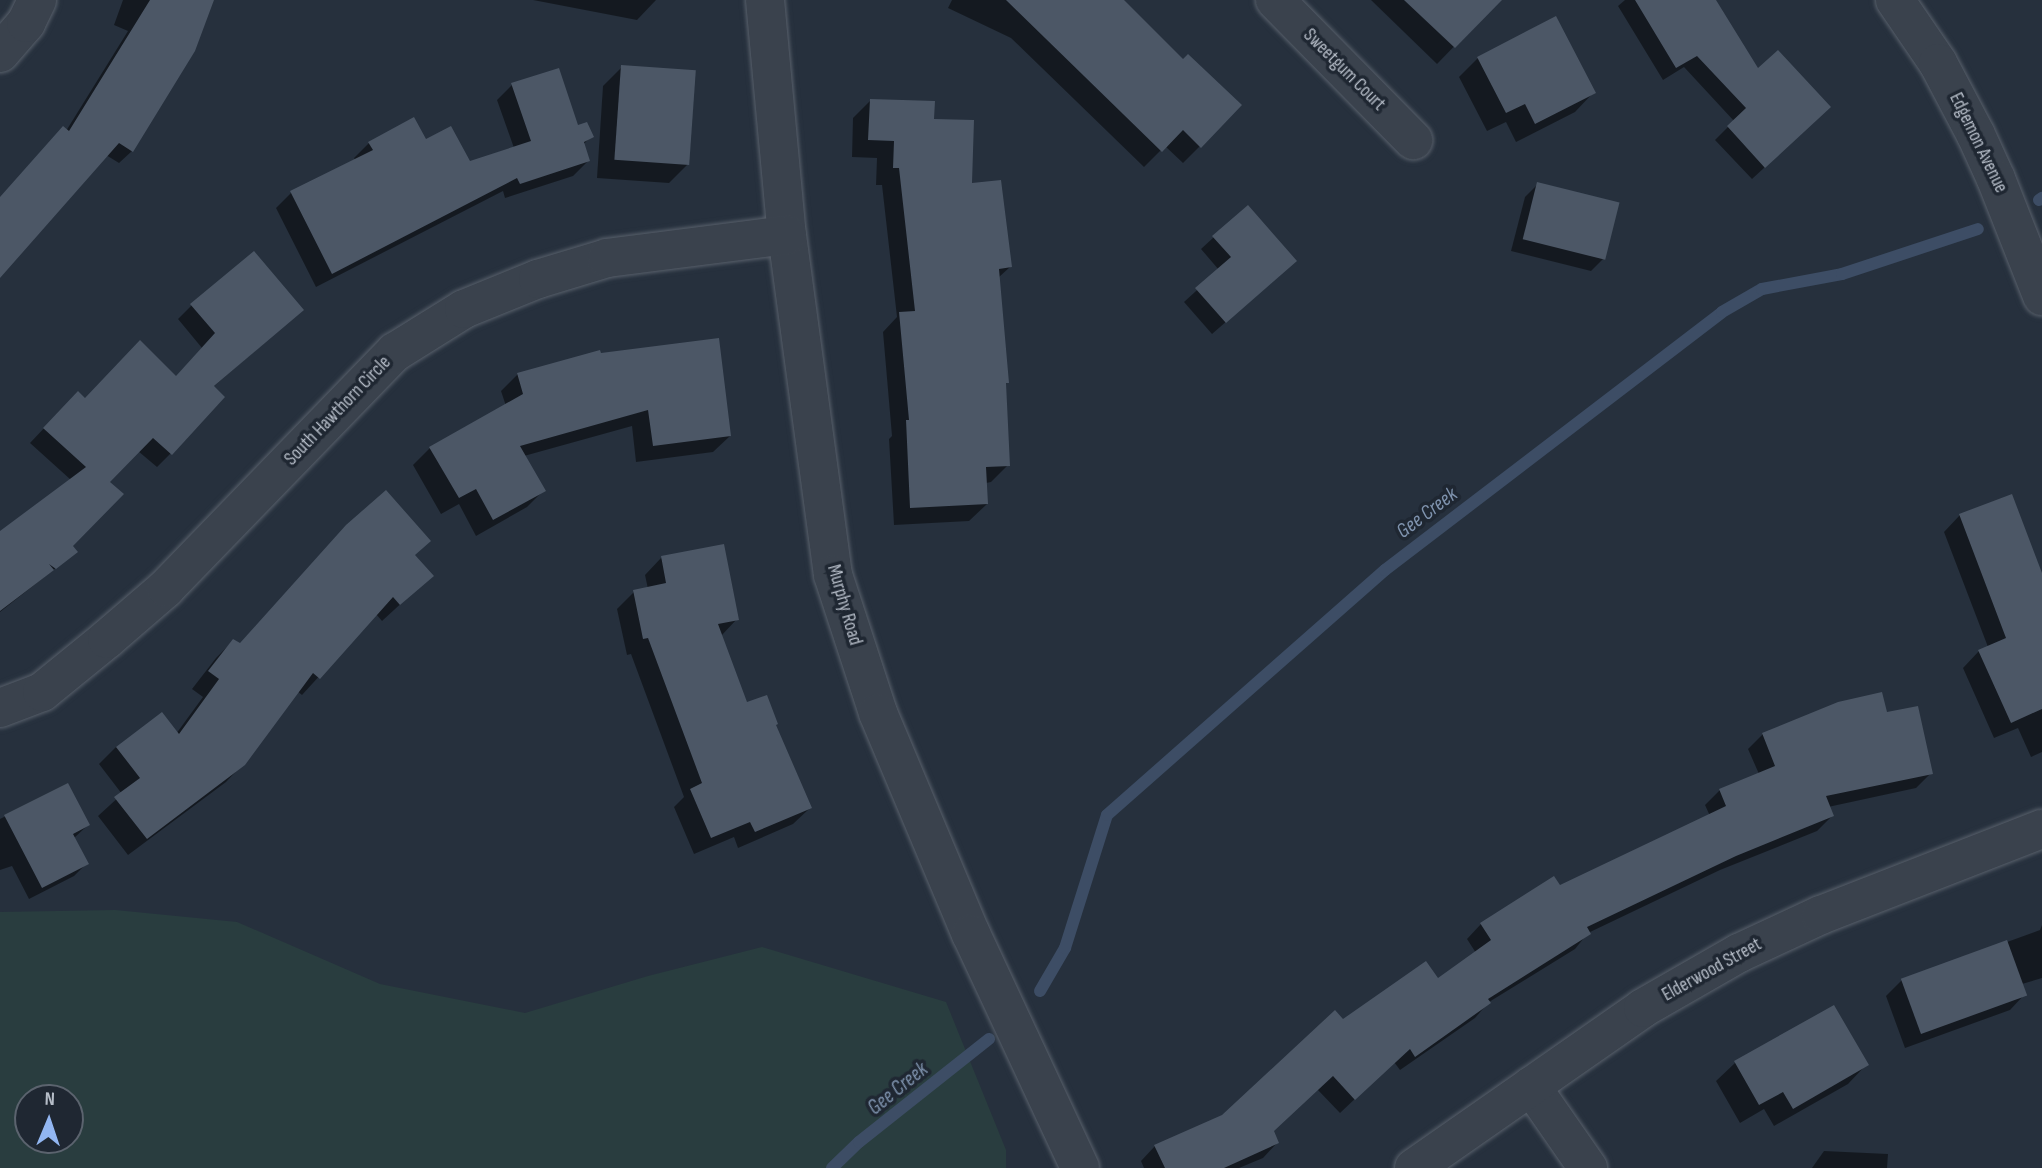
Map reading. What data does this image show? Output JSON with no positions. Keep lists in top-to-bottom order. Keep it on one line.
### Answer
{"streets":{"street":["Sweetgum Court","Edgemon Avenue","South Hawthorn Circle","Murphy Road","Elderwood Street"]},"crossings":[["South Hawthorn Circle","Murphy Road"]],"water":["Gee Creek"],"north":"top"}
